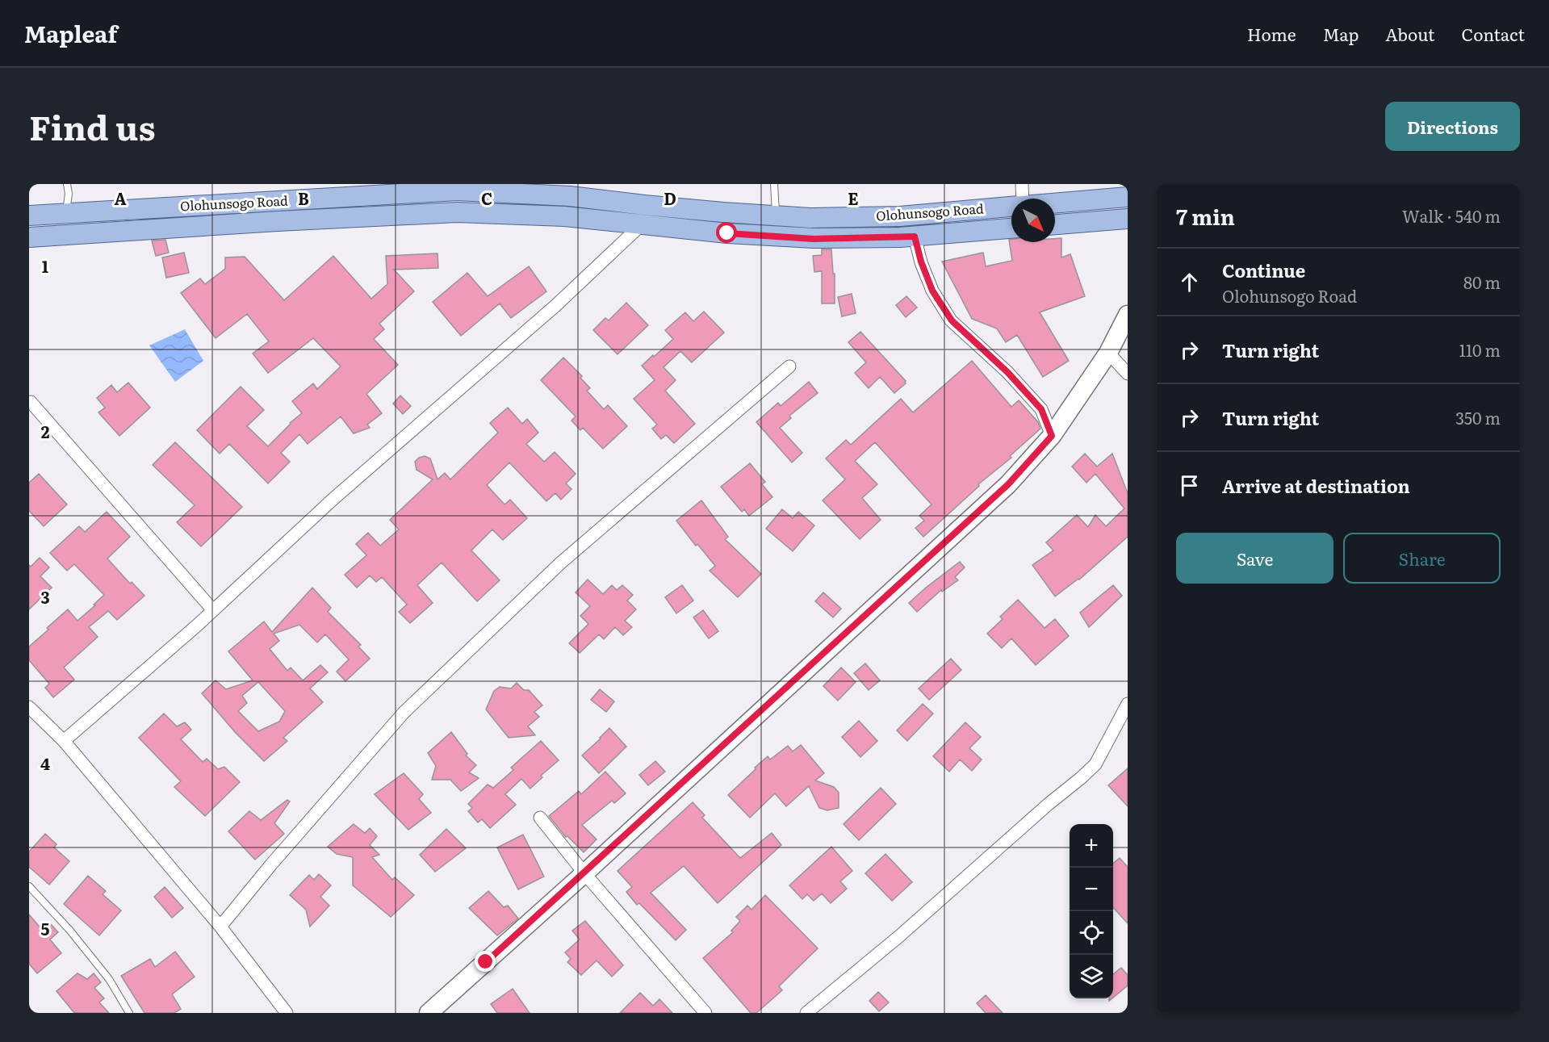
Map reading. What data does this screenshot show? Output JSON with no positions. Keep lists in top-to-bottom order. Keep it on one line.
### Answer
{"streets":{"main road":["Olohunsogo Road"]},"north":"bottom right","page":{"header":"Mapleaf","nav":["Home","Map","About","Contact"],"title":"Find us","buttons":["Directions",["Save","Share"]],"heading":["7 min","Walk · 540 m"],"list":[["Continue","Olohunsogo Road","80 m"],["Turn right","110 m"],["Turn right","350 m"],"Arrive at destination"],"map_buttons":["+","−"]},"grid":{"columns":["A","B","C","D","E"],"rows":["1","2","3","4","5"]}}
